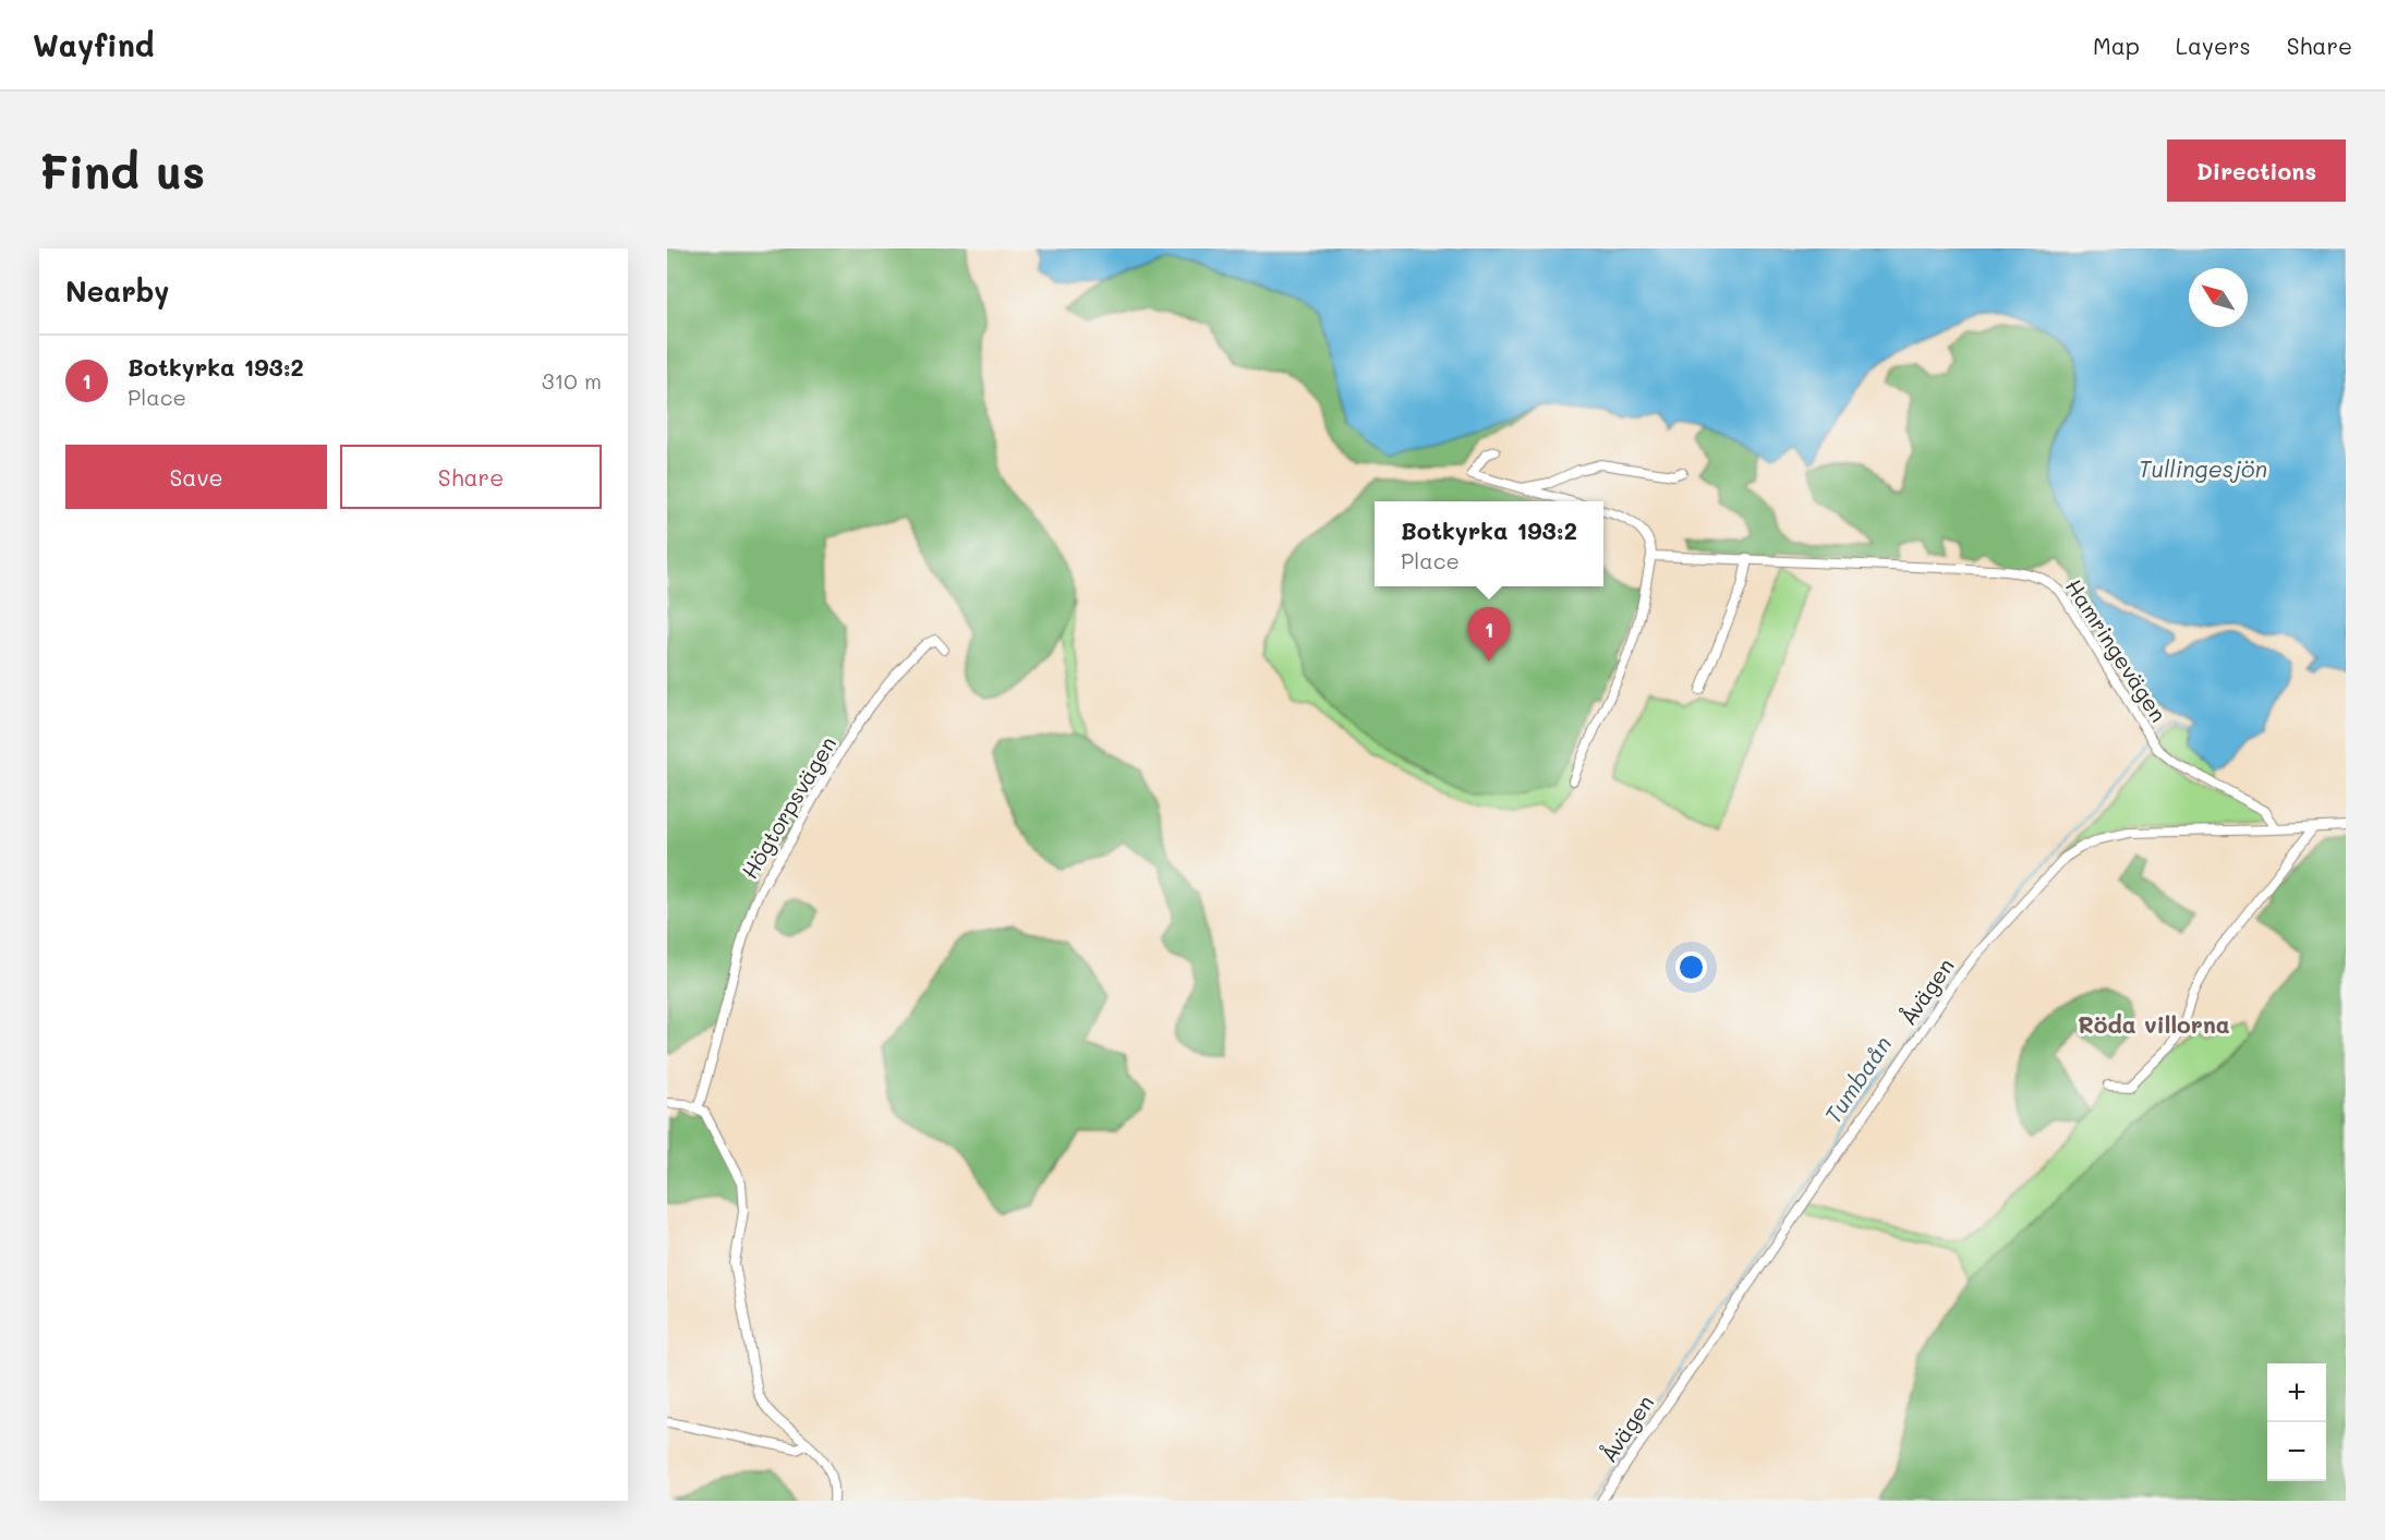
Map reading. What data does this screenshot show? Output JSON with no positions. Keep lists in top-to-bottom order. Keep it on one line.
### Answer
{"streets":{"street":["Hamringevägen","Högtorpsvägen","Åvägen"]},"crossings":[["Hamringevägen","Åvägen"]],"districts":["Röda villorna"],"water":["Tullingesjön","Tumbaån"],"north":"top left","page":{"header":"Wayfind","nav":["Map","Layers","Share"],"buttons":["Directions",["Save","Share"]],"title":"Find us","heading":"Nearby","list":[{"mark":"1","name":"Botkyrka 193:2","note":"Place","value":"310 m"}],"popup":["Botkyrka 193:2","Place"],"pins":"1","map_buttons":["+","−"]}}
